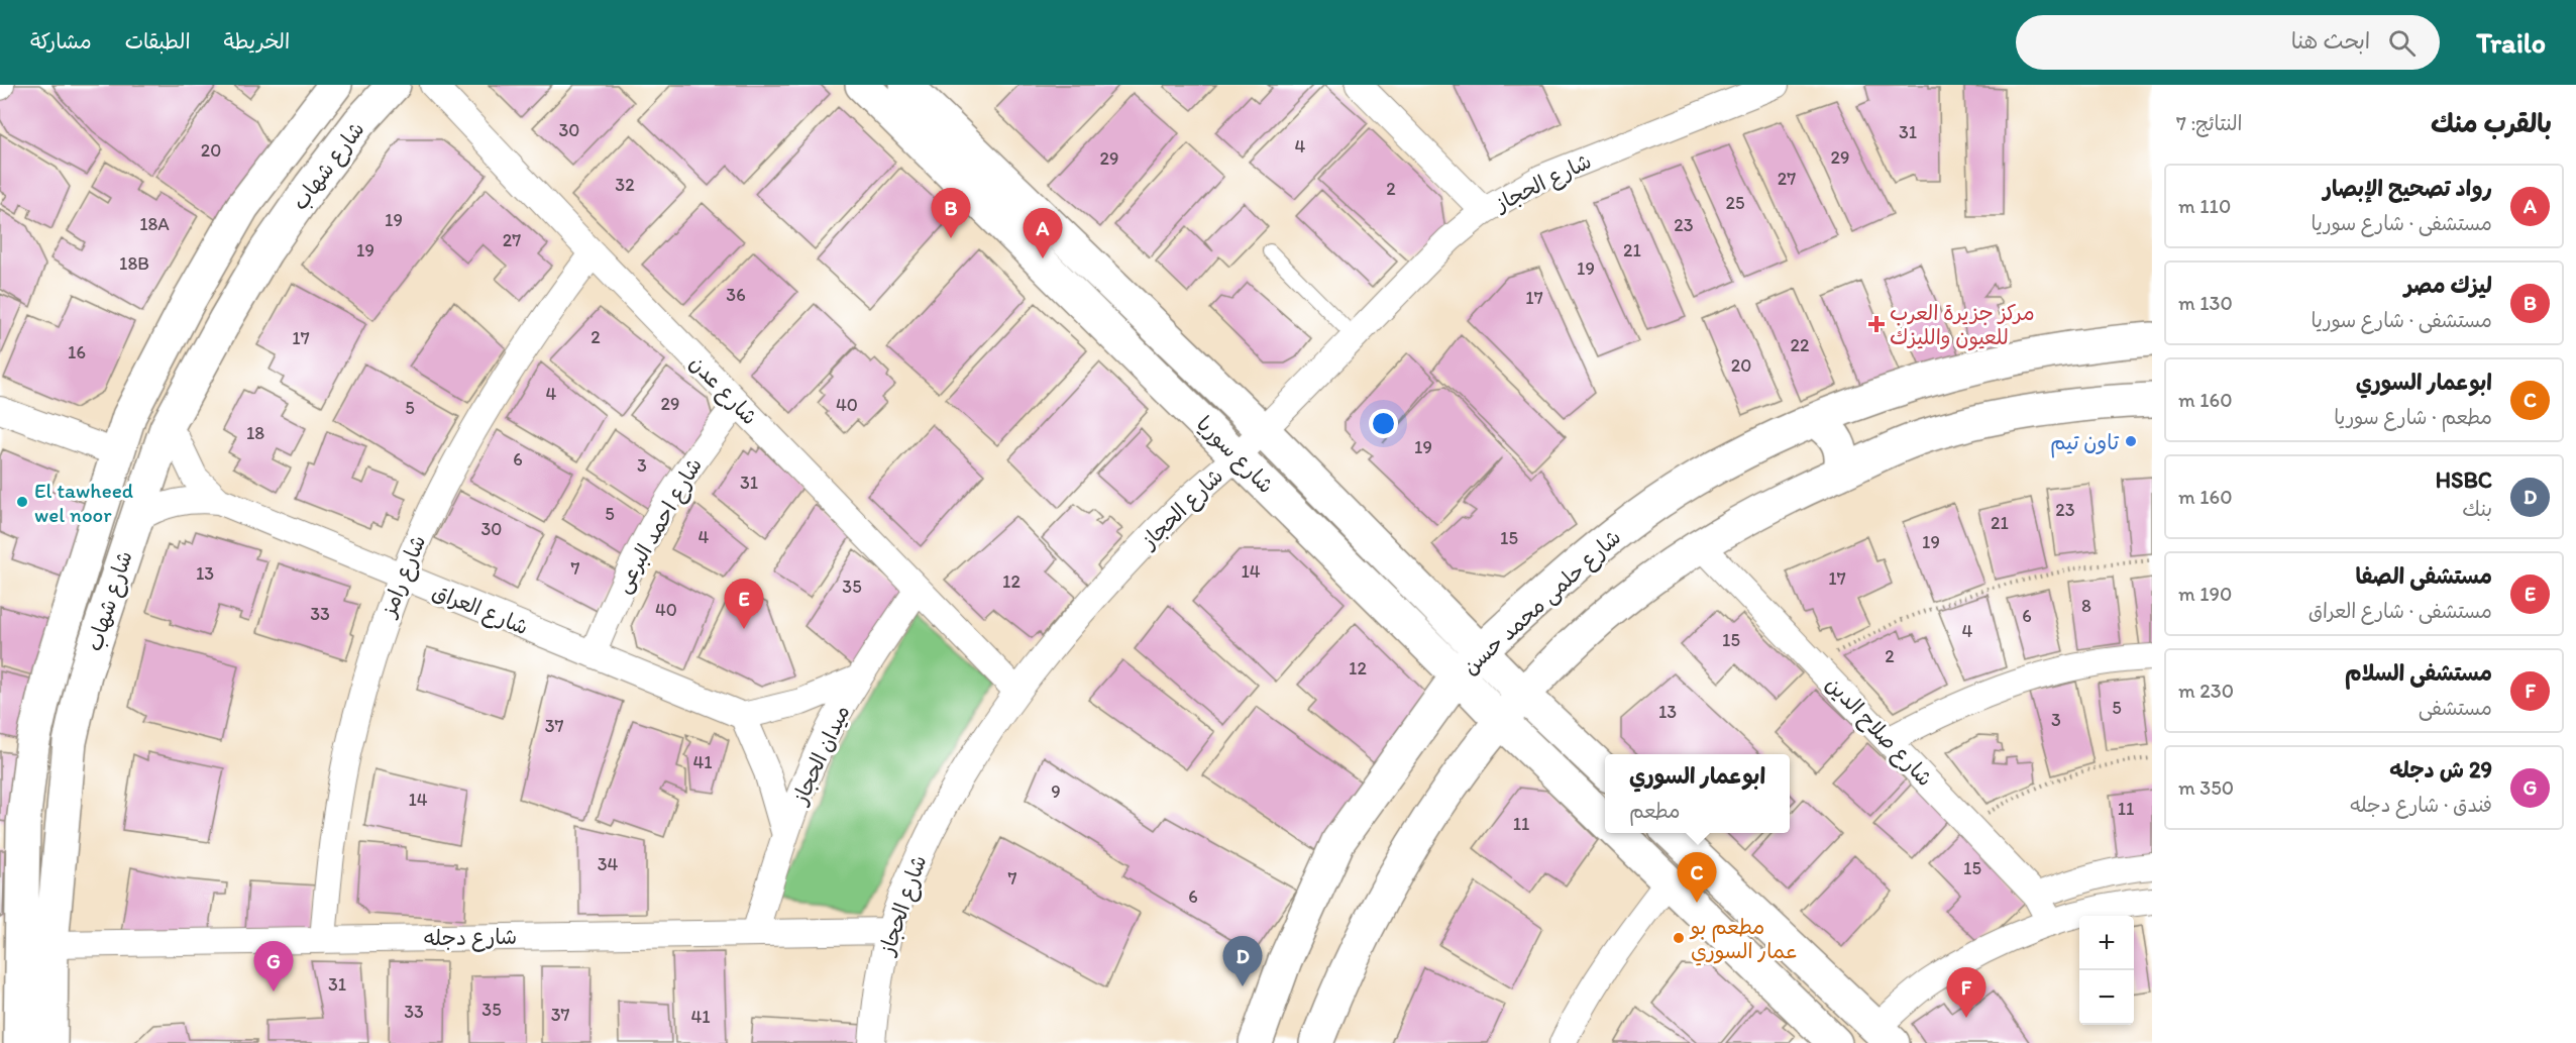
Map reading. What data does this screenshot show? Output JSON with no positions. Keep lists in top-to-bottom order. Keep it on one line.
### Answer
{"streets":{"street":["شارع شهاب","شارع الحجاز","شارع عدن","شارع سوريا","شارع احمد البرعى","شارع رامز","شارع حلمى محمد حسن","شارع العراق","شارع صلاح الدين","ميدان الحجاز","شارع دجله"]},"crossings":[["شارع شهاب","شارع العراق"],["شارع شهاب","شارع دجله"],["شارع الحجاز","شارع عدن"],["شارع الحجاز","شارع سوريا"],["شارع الحجاز","شارع دجله"],["شارع عدن","شارع احمد البرعى"],["شارع عدن","شارع رامز"],["شارع عدن","ميدان الحجاز"],["شارع سوريا","شارع حلمى محمد حسن"],["شارع احمد البرعى","شارع العراق"],["شارع رامز","شارع العراق"],["شارع رامز","شارع دجله"],["ميدان الحجاز","شارع دجله"]],"places":{"health":["مركز جزيرة العرب للعيون والليزك"],"other":["تاون تيم","El tawheed wel noor","مطعم بو عمار السوري"]},"house_numbers":["30","31","4","20","29","29","27","32","2","25","19","18A","23","27","19","21","18B","19","36","17","2","17","22","16","20","4","29","40","5","18","19","6","3","31","23","5","21","30","4","15","19","7","14","13","17","12","35","8","40","33","6","4","15","2","12","5","13","3","37","41","9","14","11","11","34","15","7","6","31","35","33","37","41"],"page":{"header":"Trailo","search":"ابحث هنا","nav":["الخريطة","الطبقات","مشاركة"],"heading":["بالقرب منك","النتائج: 7"],"list":[{"mark":"A","name":"رواد تصحيح الإبصار","note":"مستشفى · شارع سوريا","value":"110 m"},{"mark":"B","name":"ليزك مصر","note":"مستشفى · شارع سوريا","value":"130 m"},{"mark":"C","name":"ابوعمار السوري","note":"مطعم · شارع سوريا","value":"160 m"},{"mark":"D","name":"HSBC","note":"بنك","value":"160 m"},{"mark":"E","name":"مستشفى الصفا","note":"مستشفى · شارع العراق","value":"190 m"},{"mark":"F","name":"مستشفى السلام","note":"مستشفى","value":"230 m"},{"mark":"G","name":"29 ش دجله","note":"فندق · شارع دجله","value":"350 m"}],"pins":["B","A","E","C","D","G","F"],"popup":["ابوعمار السوري","مطعم"],"map_buttons":["+","−"]}}
